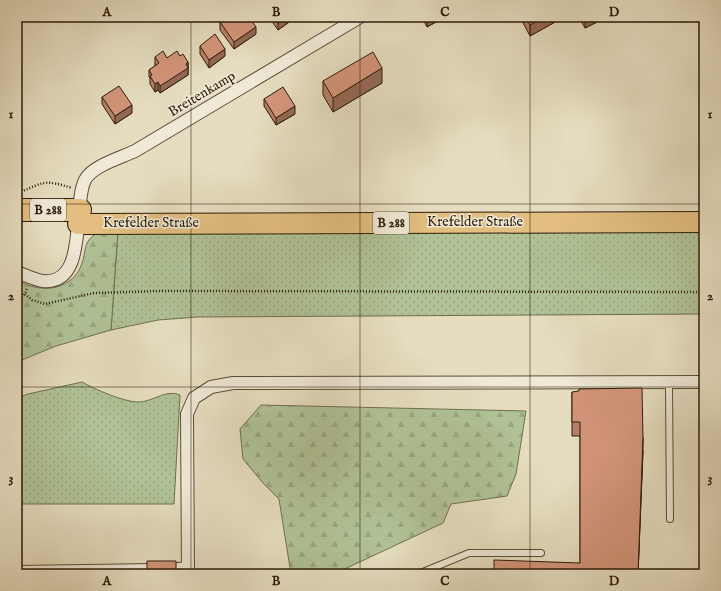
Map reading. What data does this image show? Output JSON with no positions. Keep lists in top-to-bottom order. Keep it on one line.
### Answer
{"streets":{"highway":["B 288","Krefelder Straße"],"street":["Breitenkamp"]},"crossings":[["Breitenkamp","Krefelder Straße"]],"grid":{"columns":["A","B","C","D"],"rows":["1","2","3"]}}
